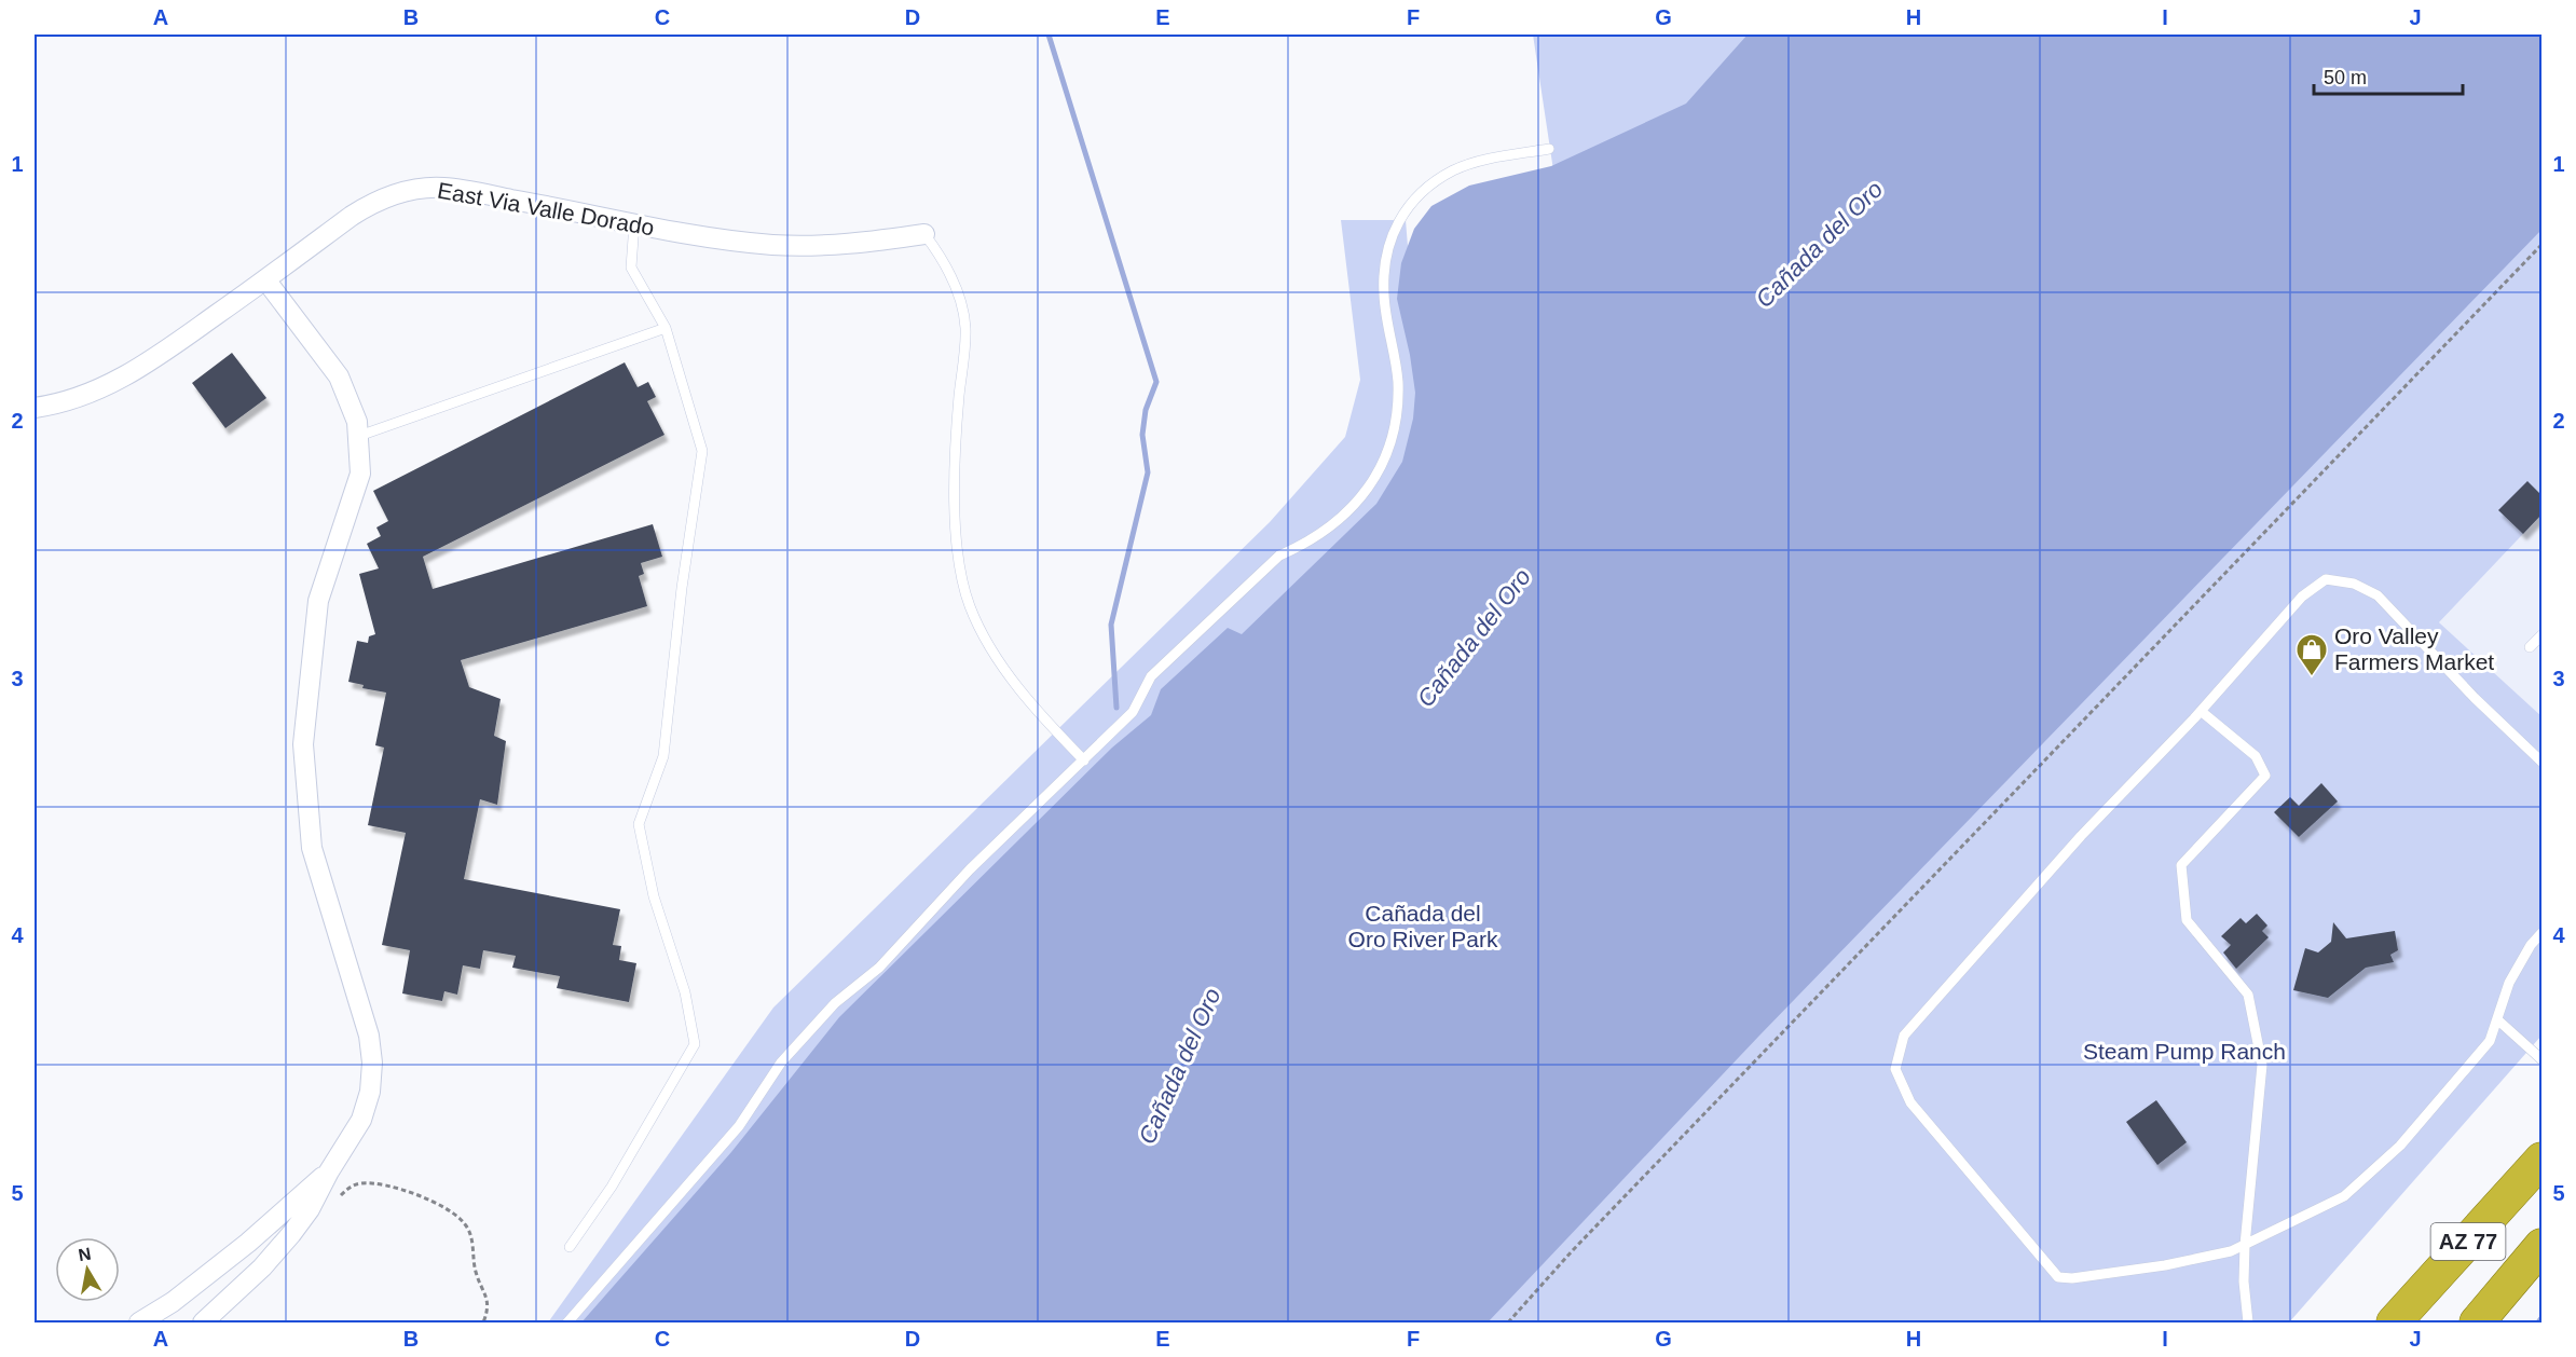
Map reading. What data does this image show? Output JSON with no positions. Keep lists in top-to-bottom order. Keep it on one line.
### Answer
{"streets":{"highway":["AZ 77"],"street":["East Via Valle Dorado"]},"water":["Cañada del Oro"],"parks":["Cañada del Oro River Park","Steam Pump Ranch"],"places":{"shop":["Oro Valley Farmers Market"]},"scale_bar":"50 m","north":"top","grid":{"columns":["A","B","C","D","E","F","G","H","I","J"],"rows":["1","2","3","4","5"]}}
